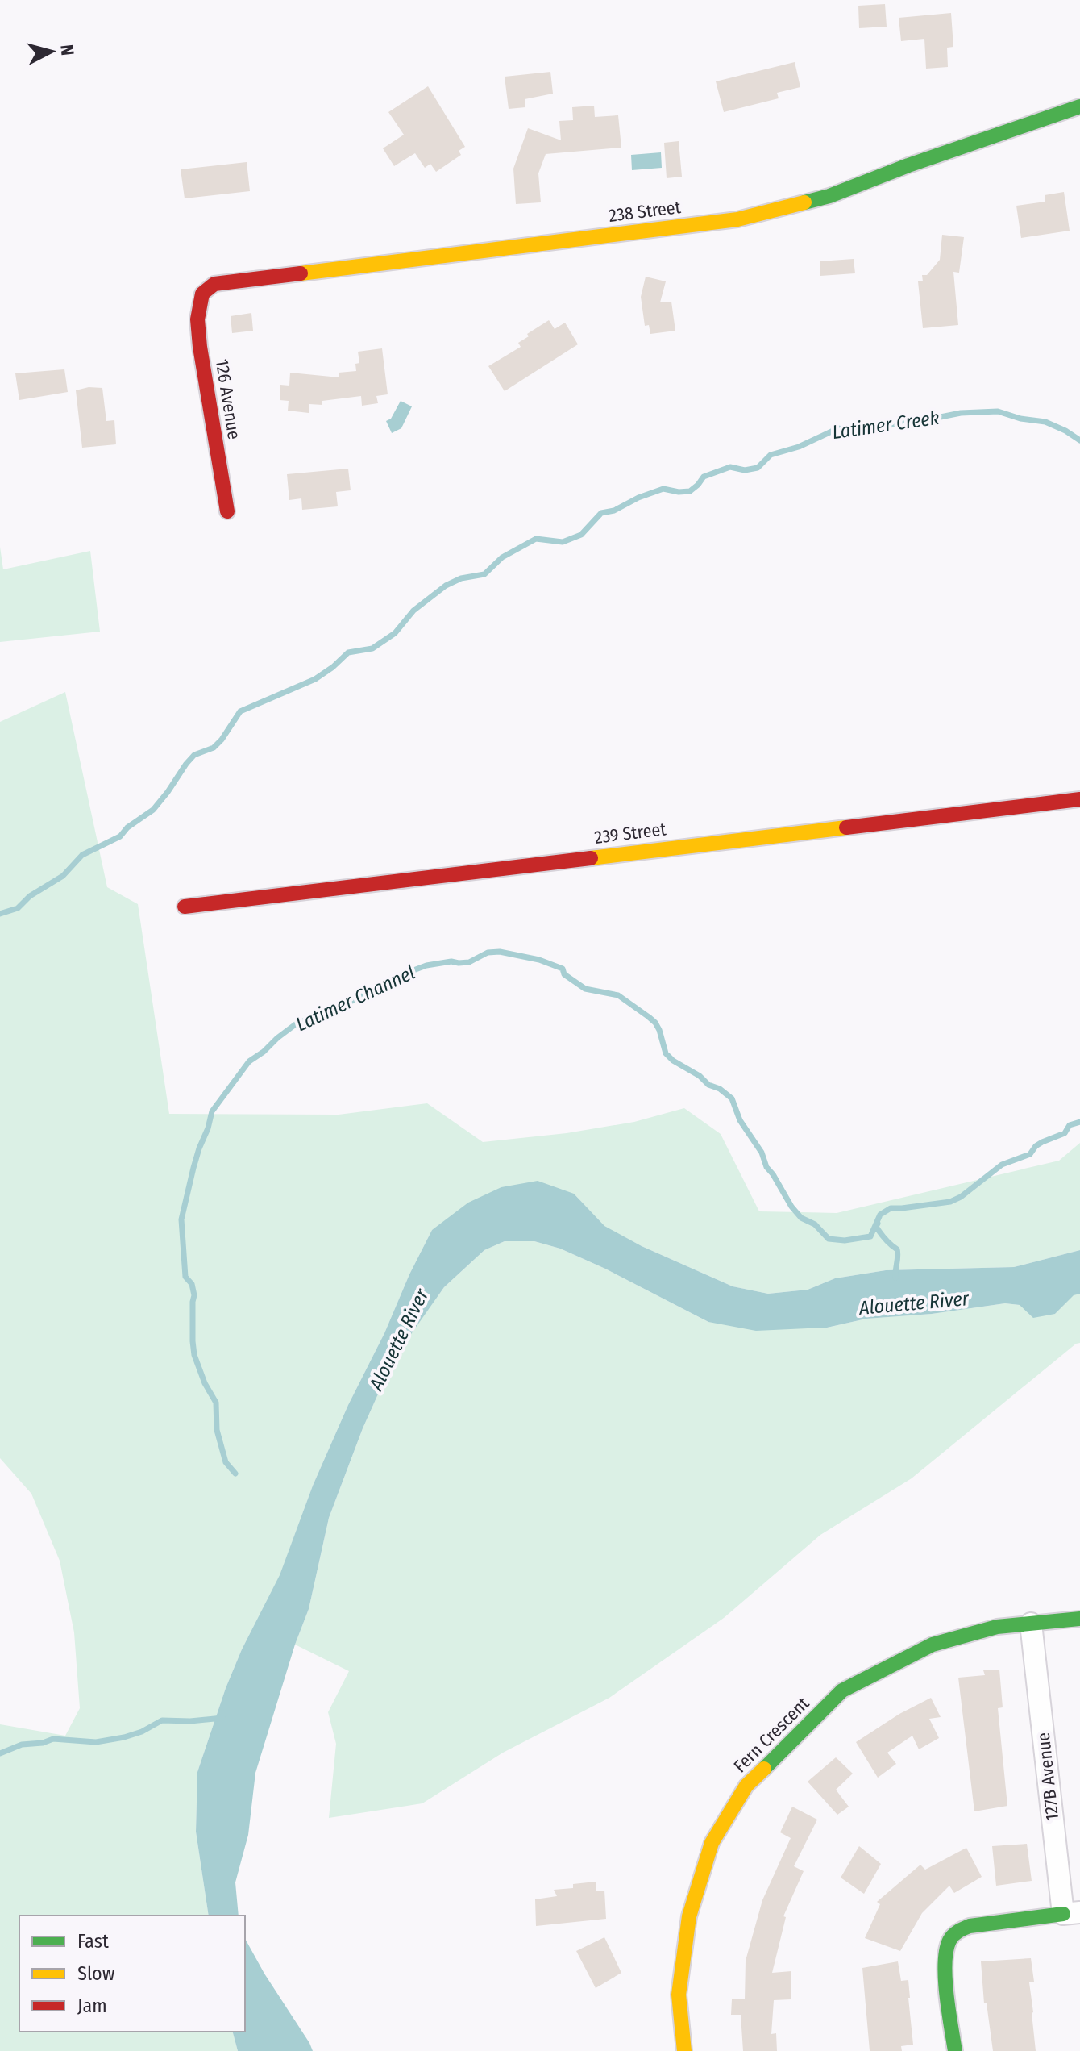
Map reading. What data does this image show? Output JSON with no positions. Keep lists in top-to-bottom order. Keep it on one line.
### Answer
{"streets":{"street":["238 Street","126 Avenue","239 Street","Fern Crescent","127B Avenue"]},"crossings":[["238 Street","126 Avenue"],["Fern Crescent","127B Avenue"]],"water":["Latimer Creek","Latimer Channel","Alouette River"],"legend":["Fast","Slow","Jam"],"north":"right"}
